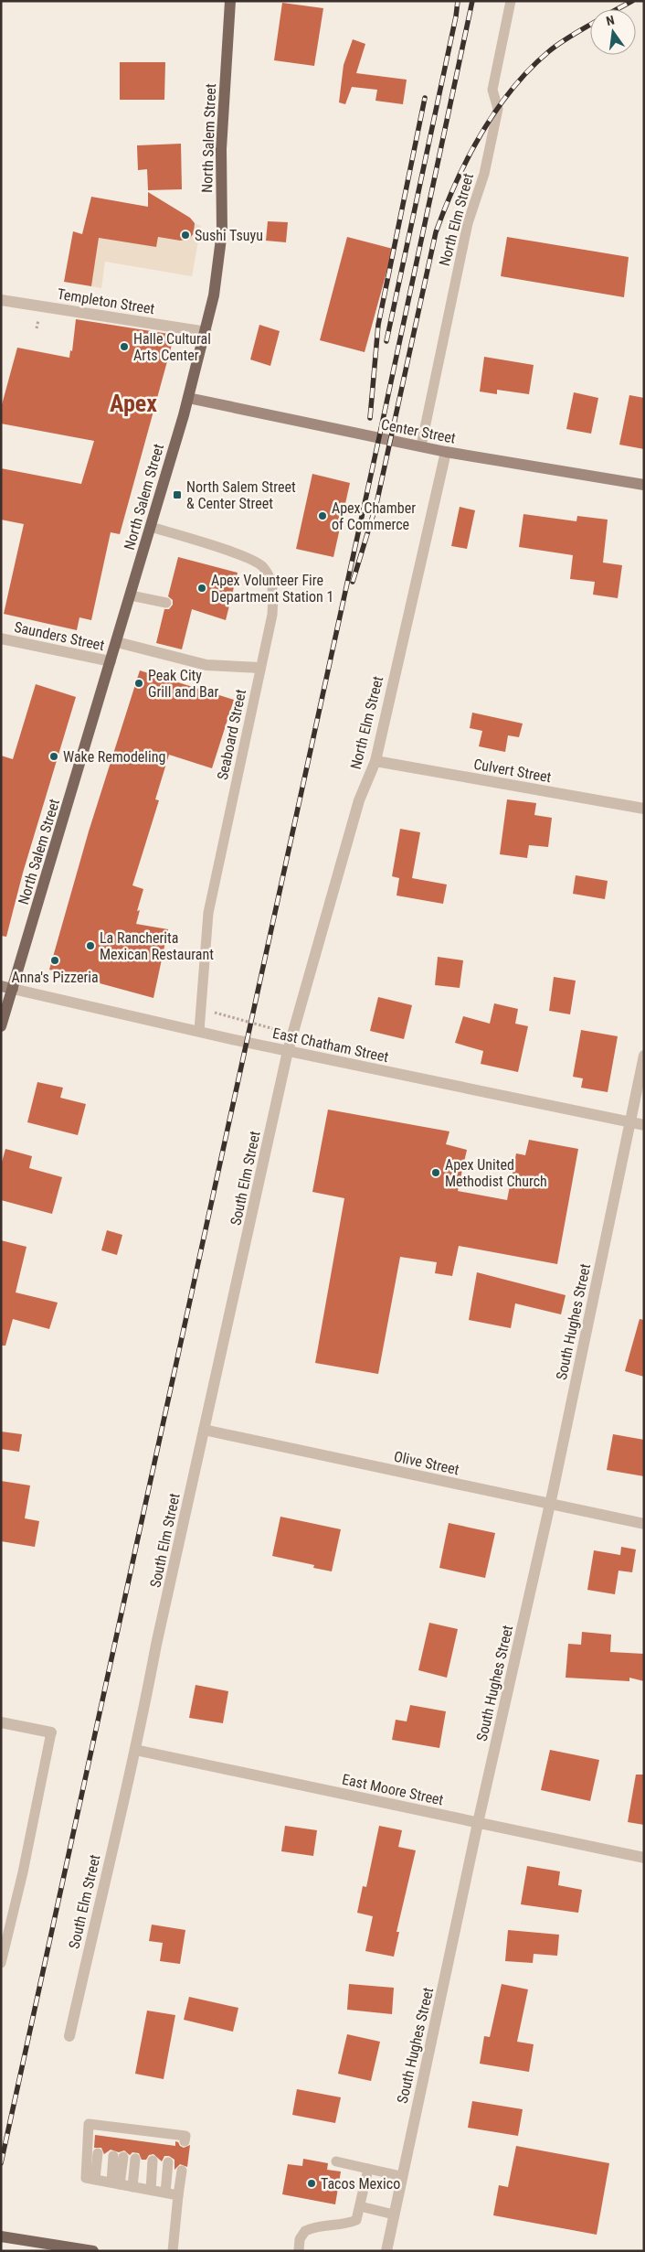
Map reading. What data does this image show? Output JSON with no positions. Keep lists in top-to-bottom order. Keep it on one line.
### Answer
{"streets":{"main road":["North Salem Street","Center Street"],"street":["North Elm Street","Templeton Street","Saunders Street","Culvert Street","East Chatham Street","South Elm Street","South Hughes Street","Olive Street","East Moore Street"],"lane":["Seaboard Street"]},"crossings":[["North Salem Street","Templeton Street"],["North Salem Street","Center Street"],["North Salem Street","Saunders Street"],["North Salem Street","Seaboard Street"],["North Salem Street","East Chatham Street"],["North Elm Street","Center Street"],["North Elm Street","Culvert Street"],["North Elm Street","East Chatham Street"],["North Elm Street","South Elm Street"],["Seaboard Street","East Chatham Street"],["East Chatham Street","South Elm Street"],["East Chatham Street","South Hughes Street"],["South Elm Street","Olive Street"],["South Elm Street","East Moore Street"],["South Hughes Street","Olive Street"],["South Hughes Street","East Moore Street"]],"districts":["Apex"],"places":{"other":["Sushi Tsuyu","Halle Cultural Arts Center","Apex Chamber of Commerce","Apex Volunteer Fire Department Station 1","Peak City Grill and Bar","Wake Remodeling","La Rancherita Mexican Restaurant","Anna's Pizzeria","Apex United Methodist Church","Tacos Mexico"],"transit":["North Salem Street & Center Street"]},"north":"top"}
